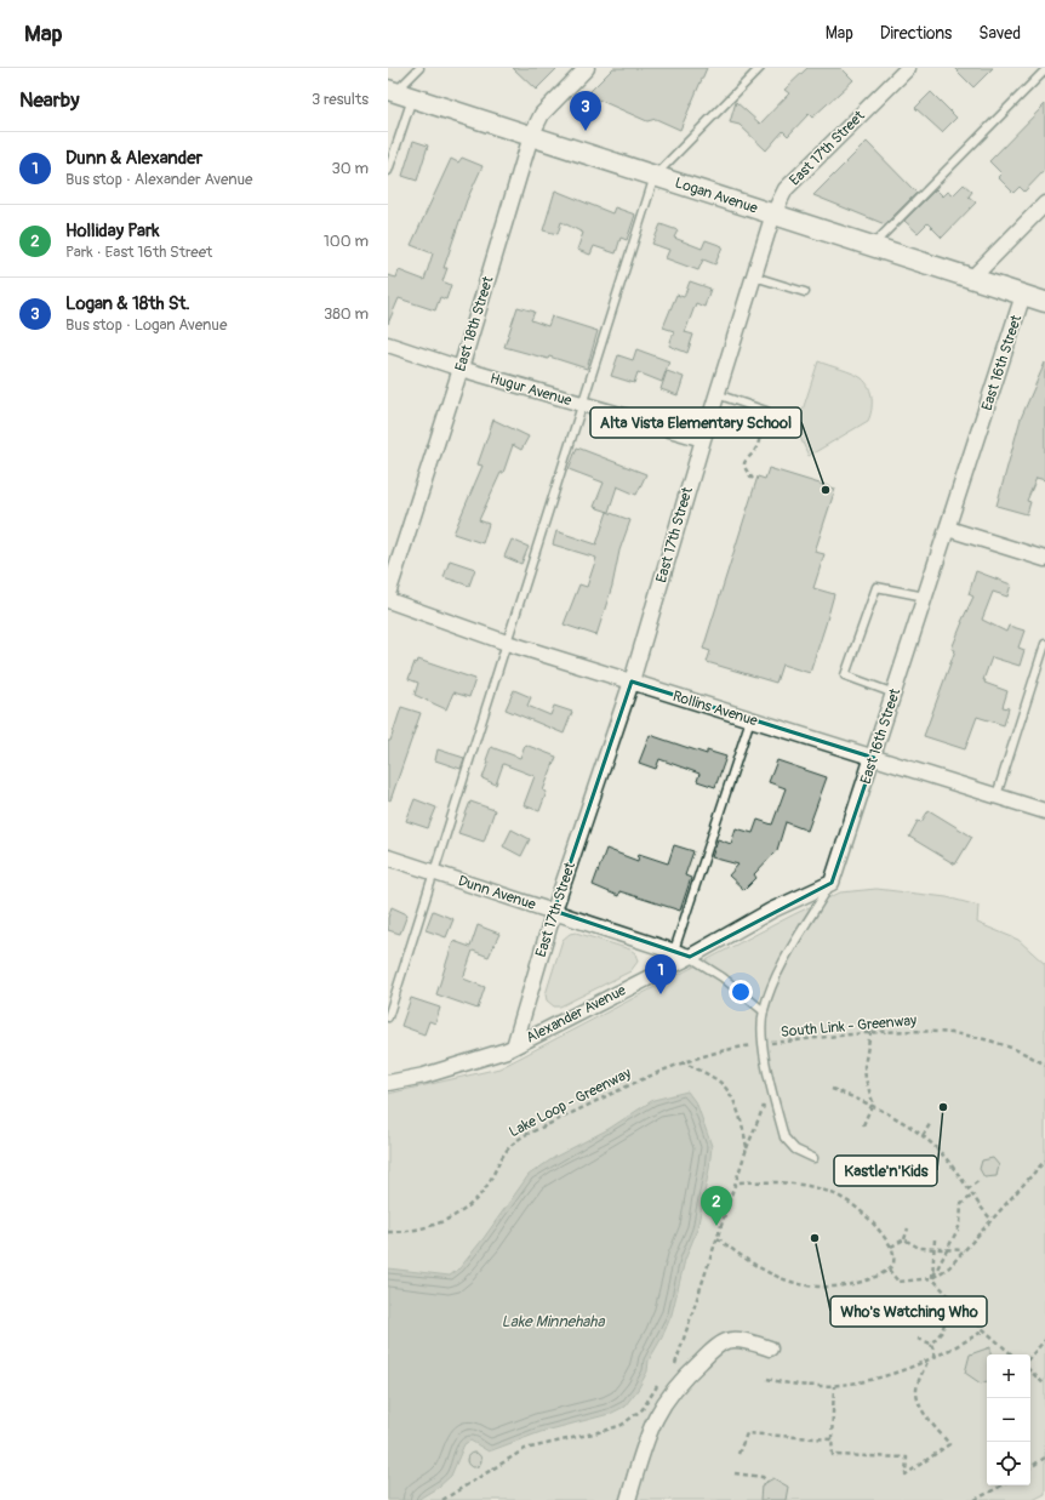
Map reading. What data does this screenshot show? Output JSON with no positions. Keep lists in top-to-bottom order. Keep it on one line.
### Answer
{"streets":{"street":["East 17th Street","Logan Avenue","East 18th Street","East 16th Street","Hugur Avenue","Rollins Avenue","Dunn Avenue","Alexander Avenue"],"path":["South Link - Greenway","Lake Loop - Greenway"]},"crossings":[["East 17th Street","Logan Avenue"],["East 17th Street","Hugur Avenue"],["East 17th Street","Rollins Avenue"],["East 17th Street","Dunn Avenue"],["East 17th Street","Alexander Avenue"],["Logan Avenue","East 18th Street"],["Logan Avenue","East 16th Street"],["East 18th Street","Hugur Avenue"],["East 16th Street","Rollins Avenue"],["East 16th Street","Alexander Avenue"],["East 16th Street","South Link - Greenway"],["East 16th Street","Lake Loop - Greenway"],["Dunn Avenue","Alexander Avenue"],["South Link - Greenway","Lake Loop - Greenway"]],"water":["Lake Minnehaha"],"places":["Alta Vista Elementary School","Kastle'n'Kids","Who's Watching Who"],"page":{"header":"Map","nav":["Map","Directions","Saved"],"heading":["Nearby","3 results"],"pins":["3","1","2"],"list":[{"mark":"1","name":"Dunn & Alexander","note":"Bus stop · Alexander Avenue","value":"30 m"},{"mark":"2","name":"Holliday Park","note":"Park · East 16th Street","value":"100 m"},{"mark":"3","name":"Logan & 18th St.","note":"Bus stop · Logan Avenue","value":"380 m"}],"map_buttons":["+","−"]}}
